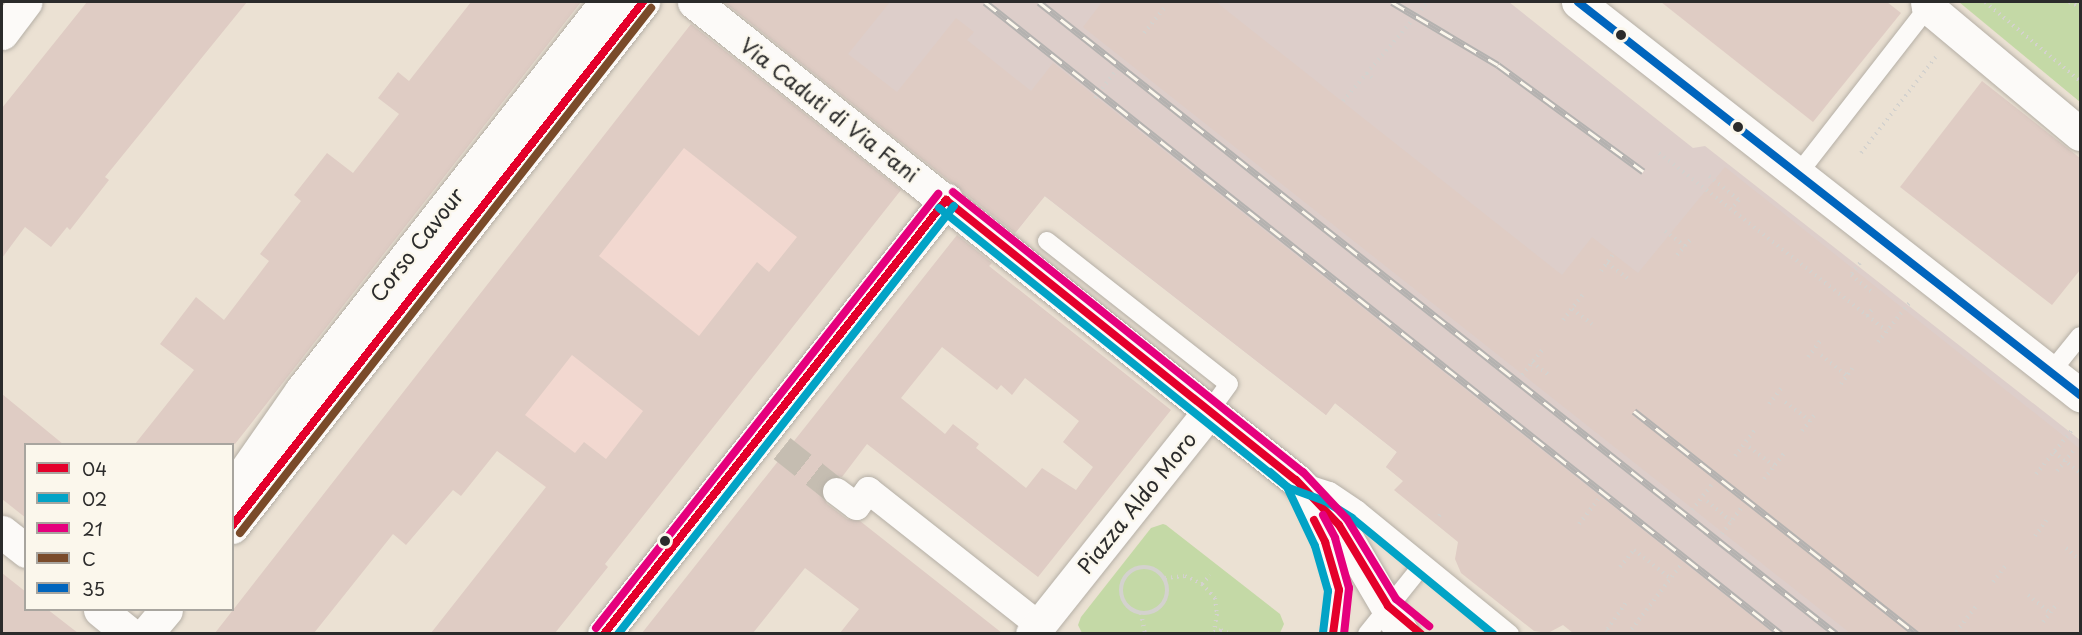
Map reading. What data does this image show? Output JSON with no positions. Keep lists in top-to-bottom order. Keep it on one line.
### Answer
{"streets":{"street":["Via Caduti di Via Fani","Corso Cavour","Piazza Aldo Moro"]},"crossings":[["Via Caduti di Via Fani","Piazza Aldo Moro"]],"lines":["transit line 04","transit line 35","transit line C","transit line 21","transit line 02"],"legend":["04","02","21","C","35"]}
